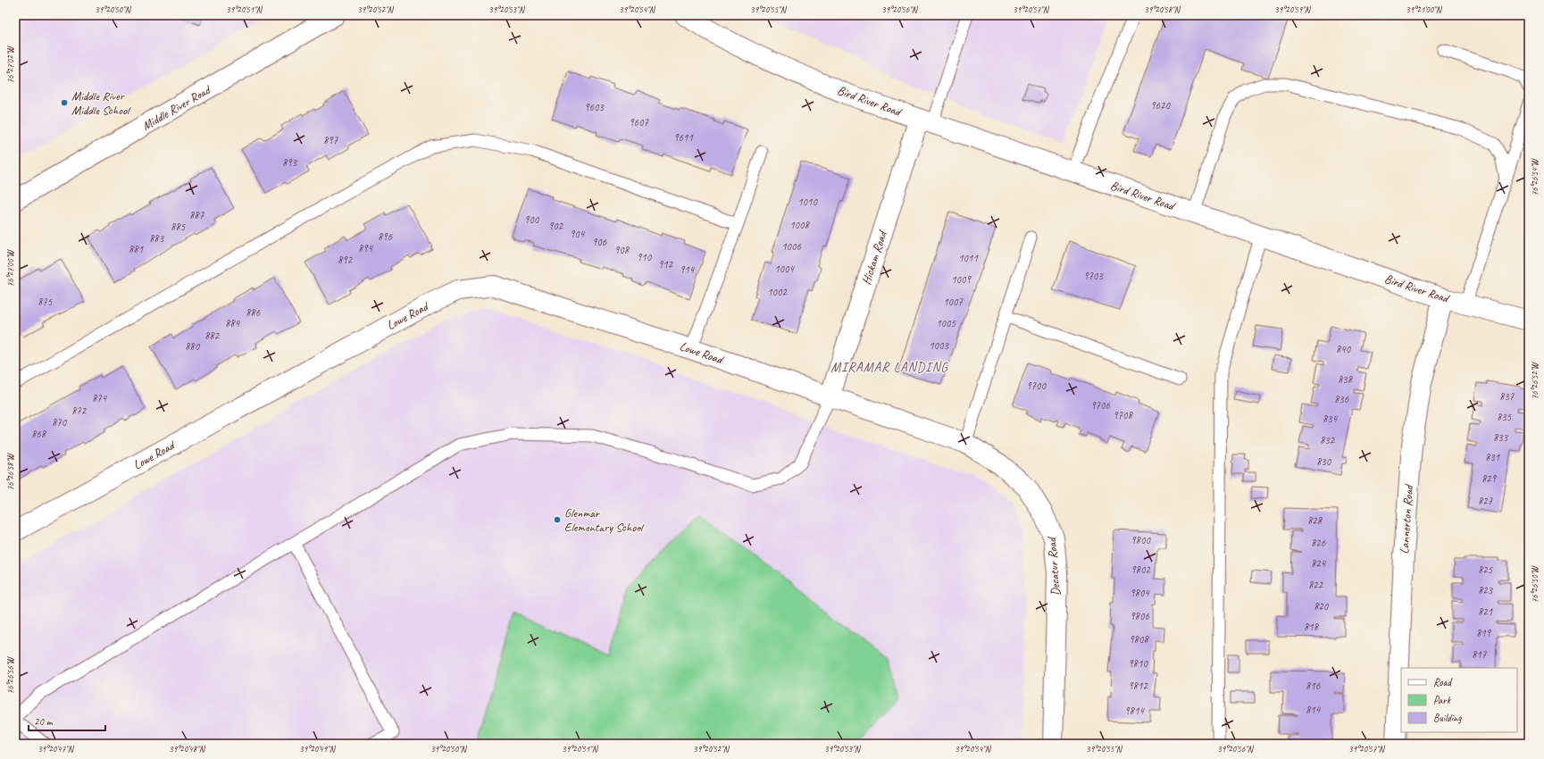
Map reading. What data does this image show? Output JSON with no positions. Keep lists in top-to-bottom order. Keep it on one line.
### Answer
{"streets":{"street":["Bird River Road","Middle River Road","Hickam Road","Lowe Road","Lannerton Road","Decatur Road"]},"crossings":[["Bird River Road","Hickam Road"],["Bird River Road","Lannerton Road"],["Hickam Road","Lowe Road"],["Hickam Road","Decatur Road"],["Lowe Road","Decatur Road"]],"districts":["MIRAMAR LANDING"],"places":["Middle River Middle School","Glenmar Elementary School"],"house_numbers":["9620","9603","9607","9611","897","893","1010","887","900","1008","902","885","904","896","883","906","1006","894","881","908","910","1011","892","912","1004","914","9703","1009","1002","875","1007","886","884","1005","882","1003","880","840","838","9700","837","874","836","9706","872","9708","835","834","870","868","833","832","831","830","829","827","828","9800","826","824","9802","825","822","823","9804","820","821","9806","818","819","9808","817","9810","9812","816","814","9814"],"legend":["Road","Park","Building"],"scale_bar":"20 m","coordinates":["39°20'50\"N","39°20'51\"N","39°20'52\"N","39°20'53\"N","39°20'54\"N","39°20'55\"N","39°20'56\"N","39°20'57\"N","39°20'58\"N","39°20'59\"N","39°21'00\"N","76°27'02\"W","76°26'54\"W","76°27'00\"W","76°26'52\"W","76°26'58\"W","76°26'50\"W","76°26'56\"W","39°20'47\"N","39°20'48\"N","39°20'49\"N"]}
